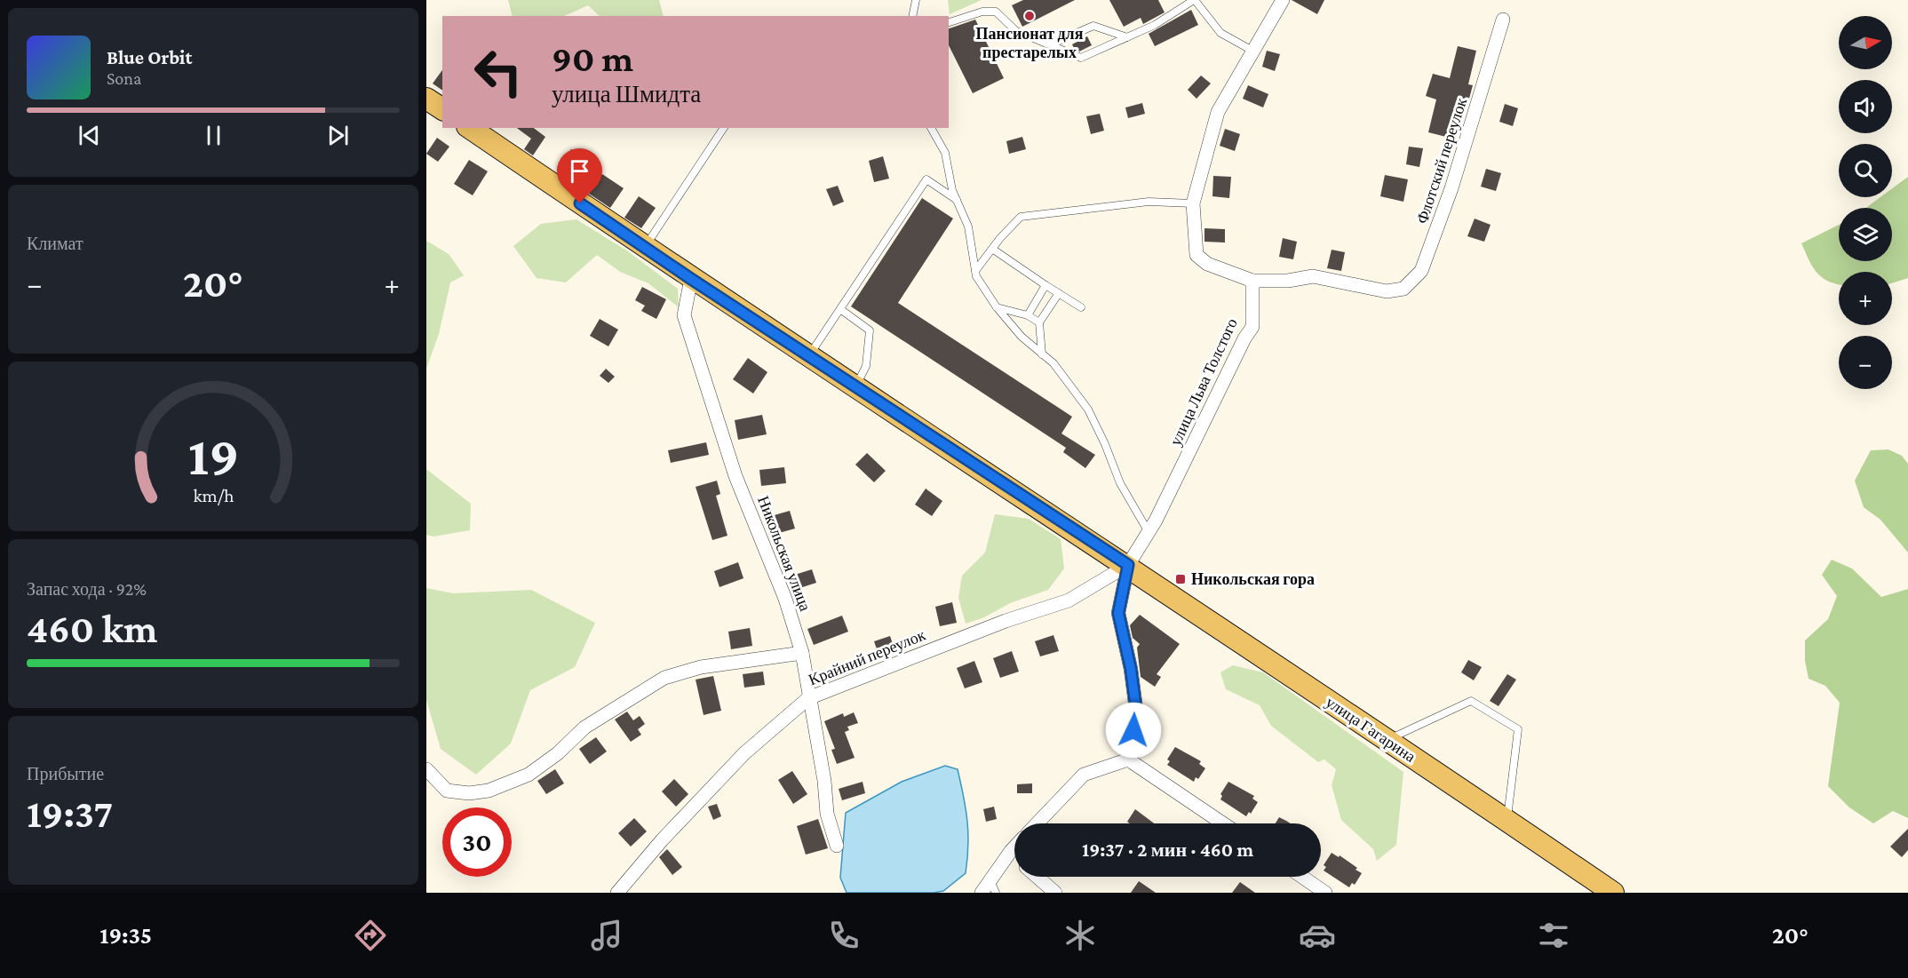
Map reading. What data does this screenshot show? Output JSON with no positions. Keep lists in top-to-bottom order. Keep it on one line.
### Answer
{"streets":{"main road":["улица Гагарина"],"street":["Флотский переулок","улица Льва Толстого","Никольская улица","Крайний переулок"]},"crossings":[["Флотский переулок","улица Льва Толстого"],["улица Льва Толстого","Крайний переулок"],["улица Льва Толстого","улица Гагарина"],["Никольская улица","Крайний переулок"],["Никольская улица","улица Гагарина"],["Крайний переулок","улица Гагарина"]],"places":{"other":["Пансионат для престарелых"],"transit":["Никольская гора"]},"north":"right","page":{"map_buttons":["+","−"],"turn":["90 m","улица Шмидта"],"song":["Blue Orbit","Sona"],"tile":["Климат",["Запас хода · 92%","460 km"],["Прибытие","19:37"]],"heat":["−","20°","+"],"limit":"30","trip":"19:37 · 2 мин · 460 m","tabs":["19:35","20°"],"gauge":["19","km/h"]}}
